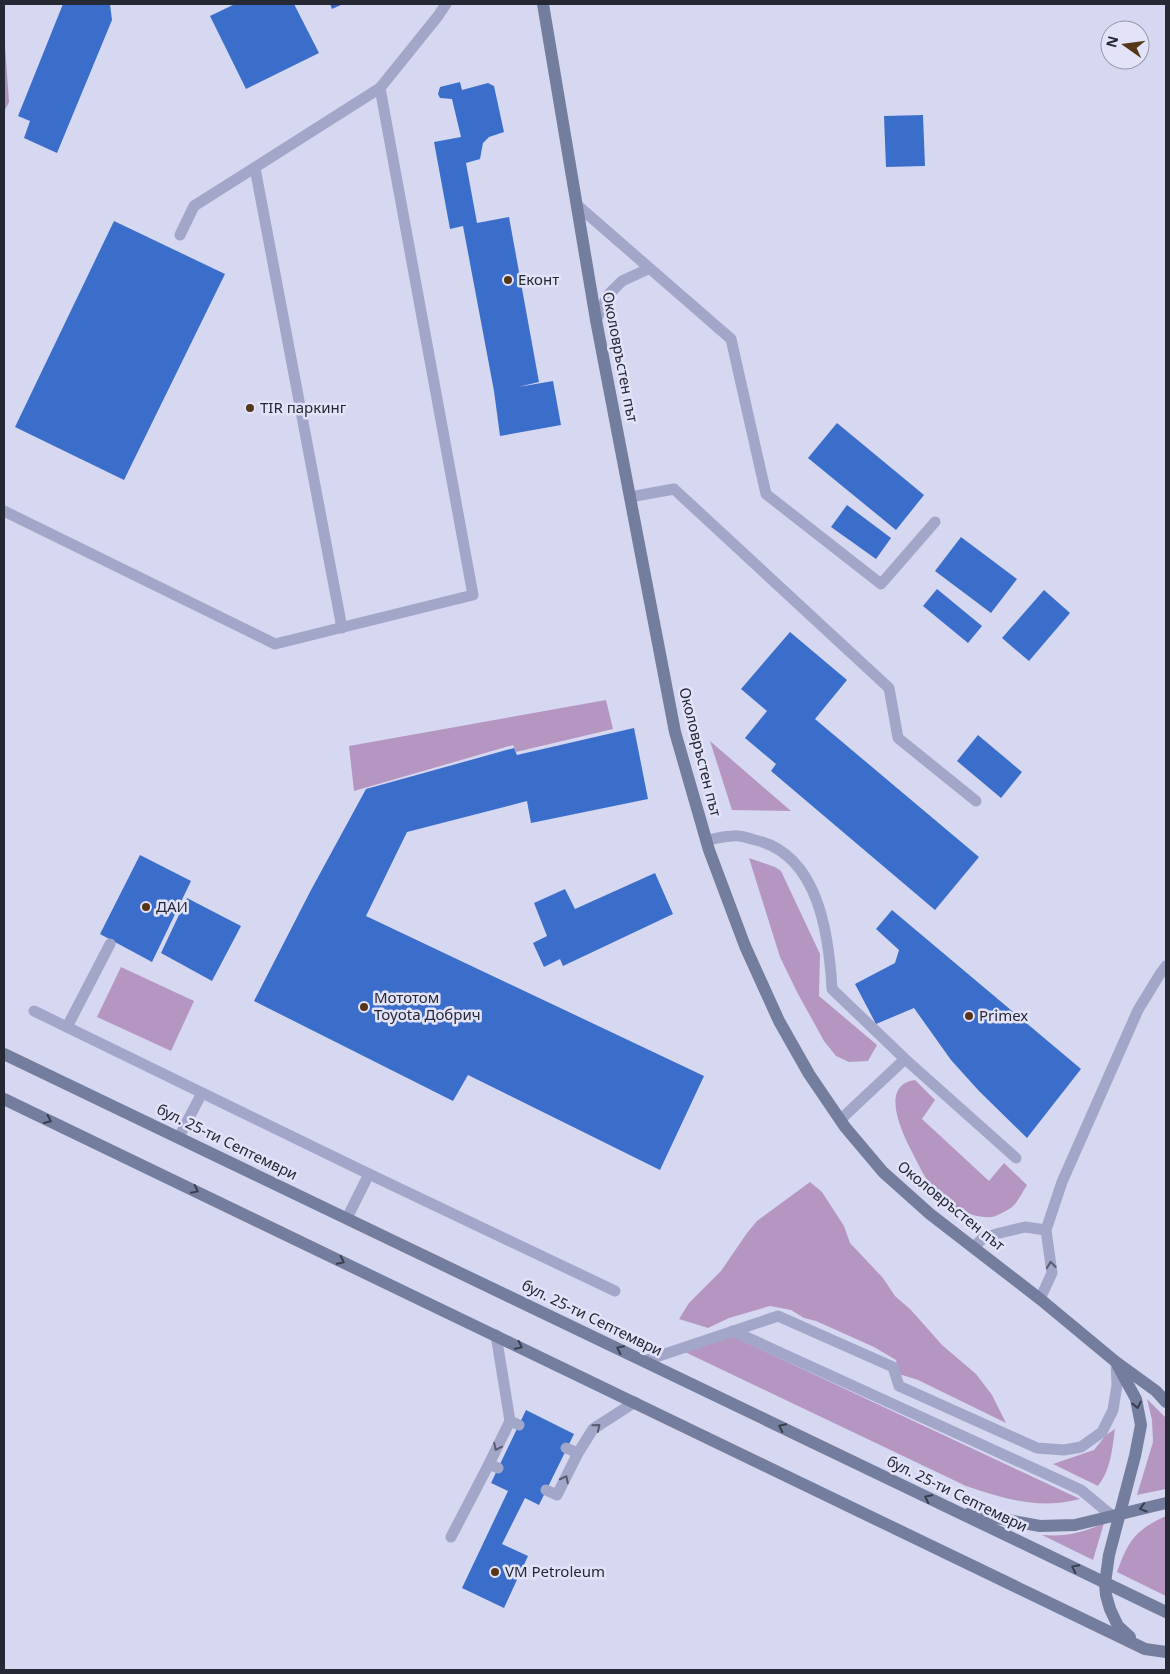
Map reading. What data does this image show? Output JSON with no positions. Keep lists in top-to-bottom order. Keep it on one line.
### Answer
{"streets":{"main road":["Околовръстен път","бул. 25-ти Септември"]},"crossings":[["Околовръстен път","бул. 25-ти Септември"]],"places":["Еконт","TIR паркинг","ДАИ","Мототом Toyota Добрич","Primex","VM Petroleum"],"north":"left"}
